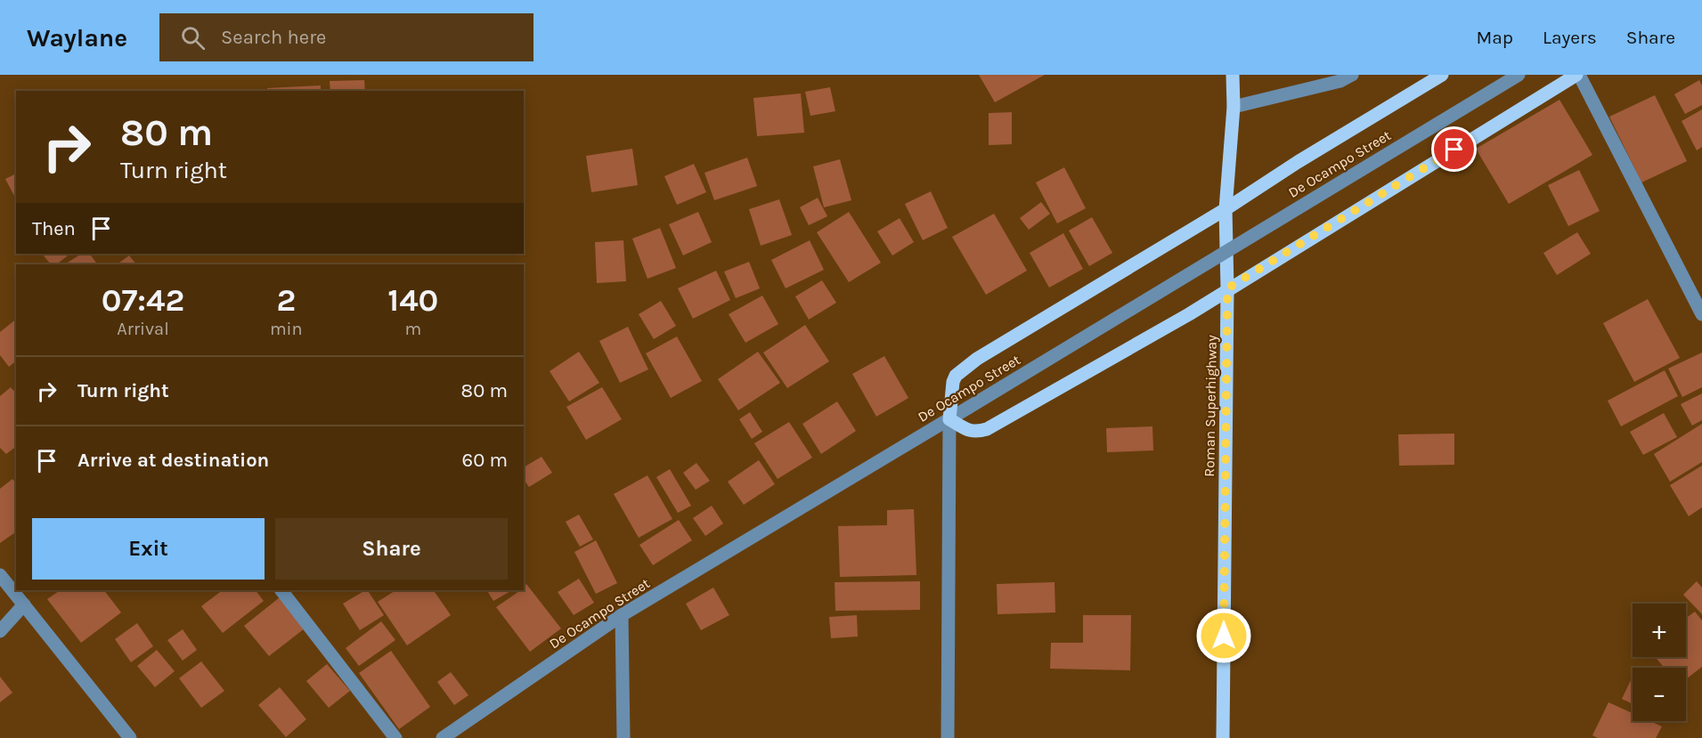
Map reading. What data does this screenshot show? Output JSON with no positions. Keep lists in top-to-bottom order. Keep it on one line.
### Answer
{"streets":{"main road":["Roman Superhighway"],"street":["De Ocampo Street"]},"page":{"header":"Waylane","search":"Search here","nav":["Map","Layers","Share"],"turn":["80 m","Turn right"],"then":"Then","eta":["07:42","Arrival","2","min","140","m"],"list":[{"name":"Turn right","value":"80 m"},{"name":"Arrive at destination","value":"60 m"}],"buttons":["Exit","Share"],"map_buttons":["+","−"]}}
